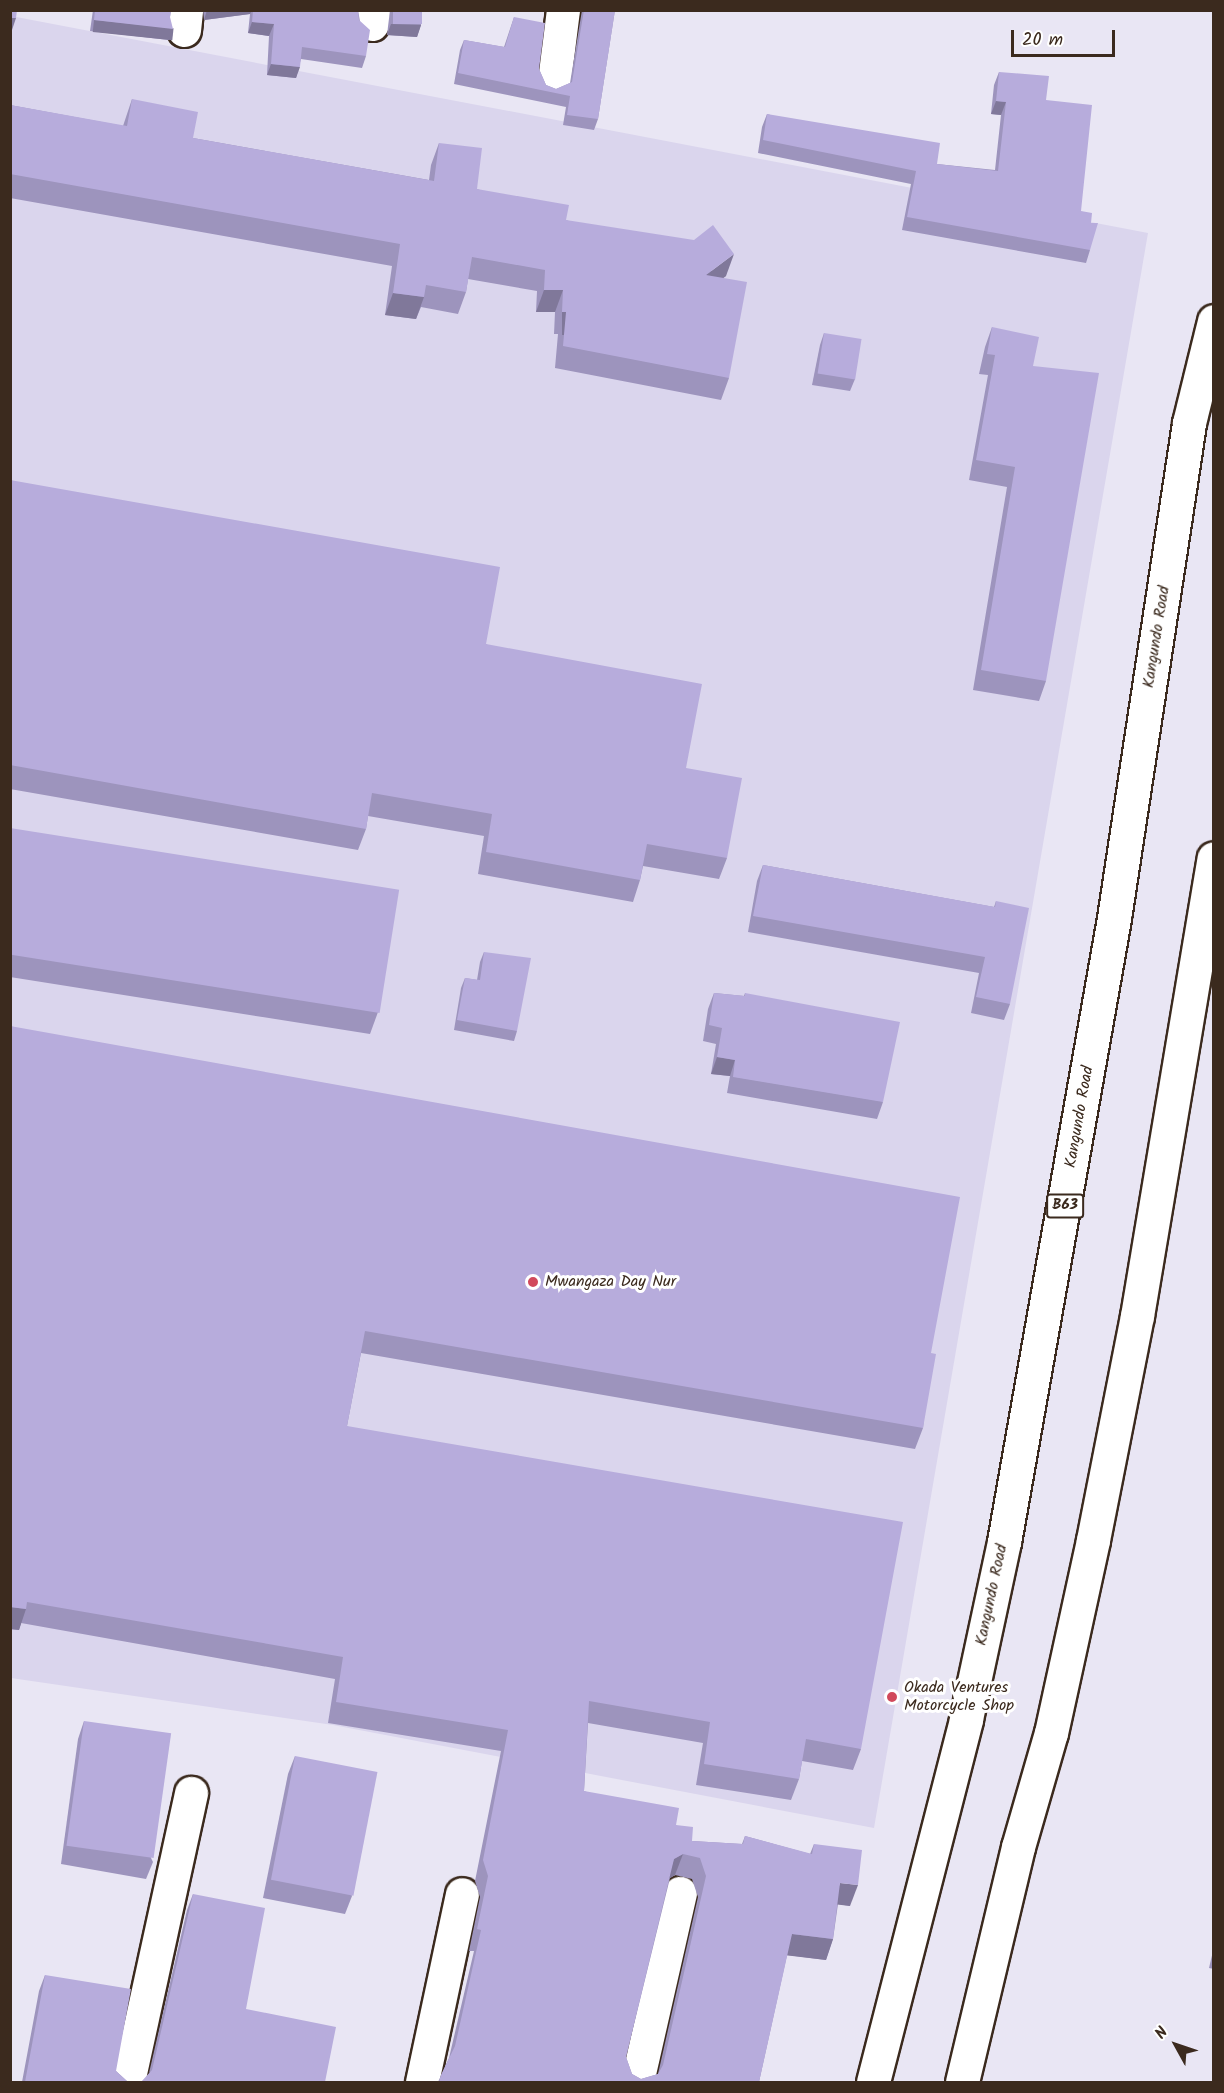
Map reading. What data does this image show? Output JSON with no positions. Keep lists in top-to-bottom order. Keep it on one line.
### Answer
{"streets":{"main road":["Kangundo Road","B63"]},"places":["Mwangaza Day Nur","Okada Ventures Motorcycle Shop"],"scale_bar":"20 m","north":"top left"}
